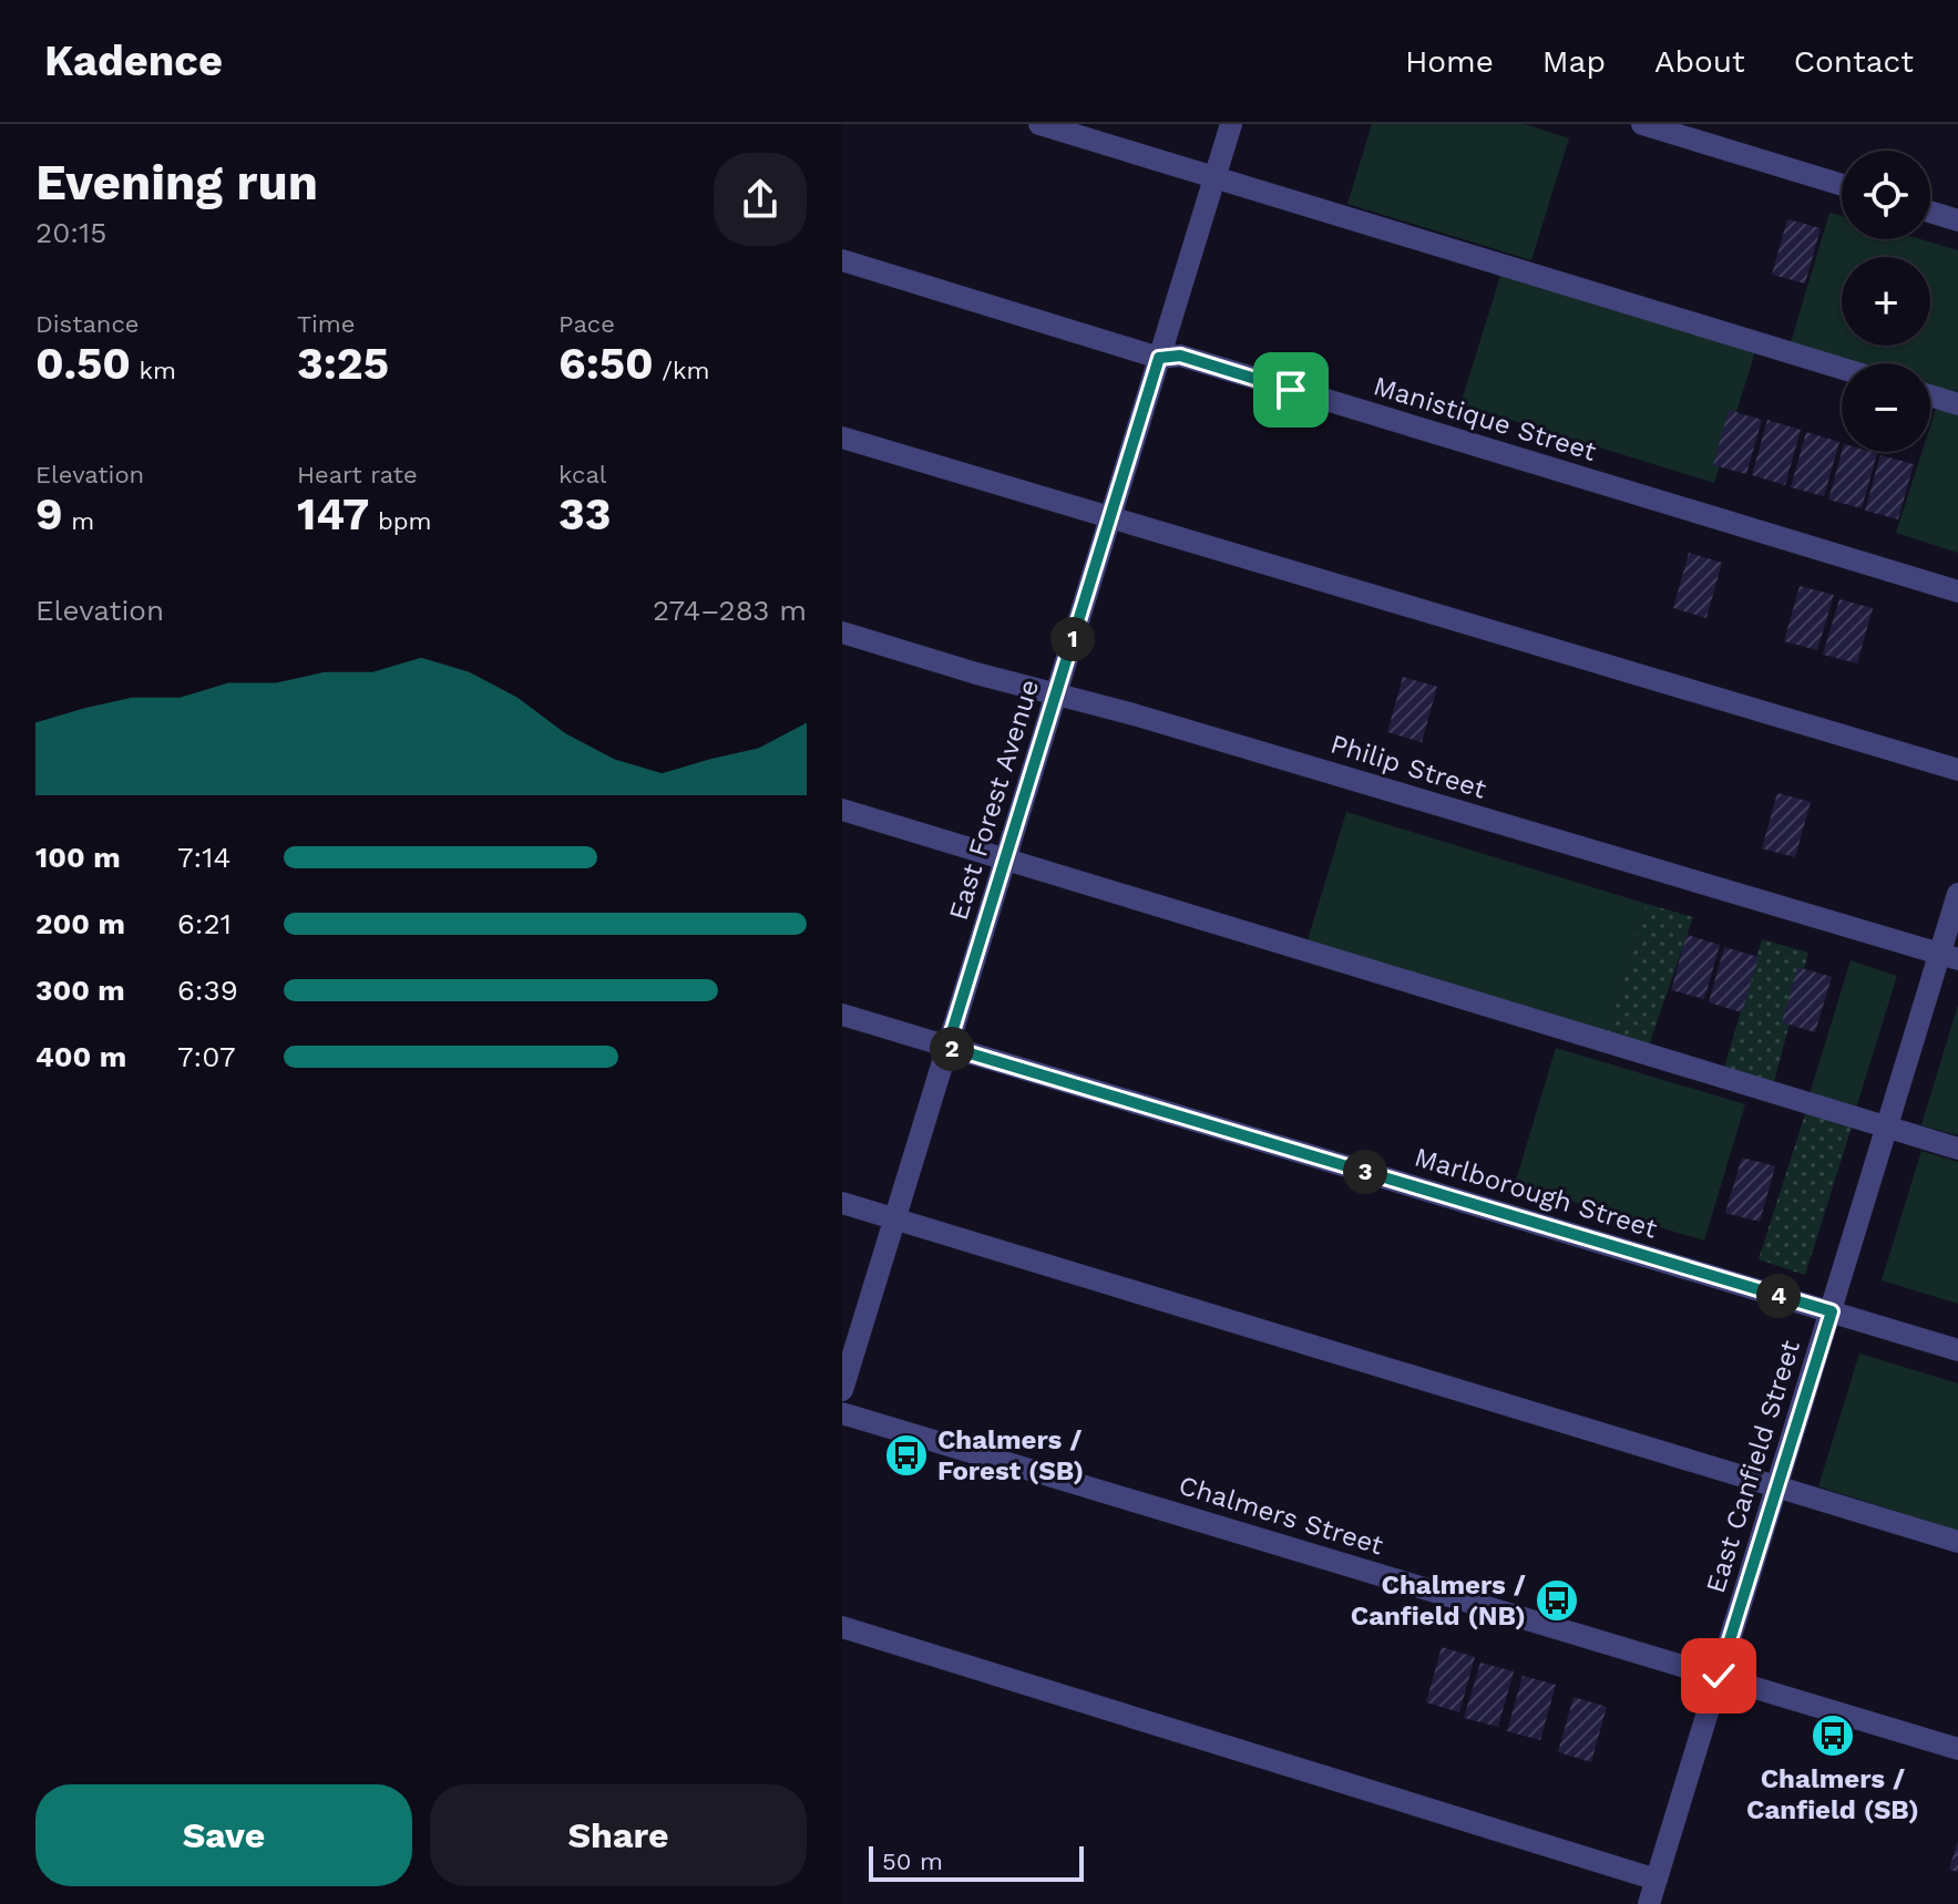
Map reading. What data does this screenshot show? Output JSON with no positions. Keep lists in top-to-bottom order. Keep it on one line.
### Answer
{"streets":{"street":["Manistique Street","Philip Street","East Forest Avenue","Marlborough Street","East Canfield Street","Chalmers Street"]},"crossings":[["Manistique Street","East Forest Avenue"],["Philip Street","East Forest Avenue"],["Philip Street","East Canfield Street"],["East Forest Avenue","Marlborough Street"],["Marlborough Street","East Canfield Street"],["East Canfield Street","Chalmers Street"]],"places":{"bus stop":["Chalmers / Forest (SB)","Chalmers / Canfield (NB)","Chalmers / Canfield (SB)"]},"scale_bar":"50 m","page":{"header":"Kadence","nav":["Home","Map","About","Contact"],"heading":["Evening run","20:15"],"map_buttons":["+","−"],"stats":[["Distance","0.50 km"],["Time","3:25"],["Pace","6:50 /km"],["Elevation","9 m"],["Heart rate","147 bpm"],["kcal","33"]],"chart":["Elevation","274–283 m"],"pins":["1","2","3","4"],"list":[{"name":"100 m","note":"7:14"},{"name":"200 m","note":"6:21"},{"name":"300 m","note":"6:39"},{"name":"400 m","note":"7:07"}],"buttons":["Save","Share"],"scale":"50 m"}}
